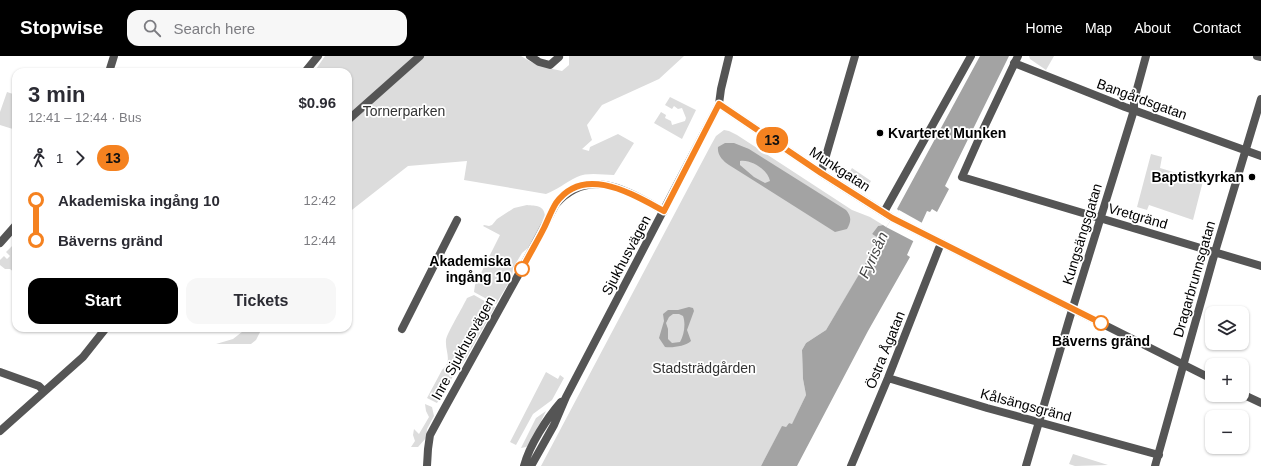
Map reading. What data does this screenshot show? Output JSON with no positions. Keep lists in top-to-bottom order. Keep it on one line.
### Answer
{"streets":{"street":["Bangårdsgatan","Munkgatan","Vretgränd","Kungsängsgatan","Sjukhusvägen","Dragarbrunnsgatan","Inre Sjukhusvägen","Östra Ågatan","Kålsängsgränd"]},"crossings":[["Bangårdsgatan","Vretgränd"],["Bangårdsgatan","Kungsängsgatan"],["Bangårdsgatan","Dragarbrunnsgatan"],["Munkgatan","Sjukhusvägen"],["Munkgatan","Östra Ågatan"],["Vretgränd","Kungsängsgatan"],["Vretgränd","Dragarbrunnsgatan"],["Kungsängsgatan","Kålsängsgränd"],["Sjukhusvägen","Inre Sjukhusvägen"],["Dragarbrunnsgatan","Kålsängsgränd"],["Östra Ågatan","Kålsängsgränd"]],"water":["Fyrisån"],"parks":["Tornerparken","Stadsträdgården"],"places":["Kvarteret Munken","Baptistkyrkan","Akademiska ingång 10","Bäverns gränd"],"lines":["bus line 13"],"page":{"header":"Stopwise","search":"Search here","nav":["Home","Map","About","Contact"],"on_map":"13","heading":["3 min","12:41 – 12:44 · Bus","$0.96"],"legs":["1","13"],"list":[{"name":"Akademiska ingång 10","value":"12:42"},{"name":"Bäverns gränd","value":"12:44"}],"buttons":["Start","Tickets"],"map_buttons":["+","−"]}}
